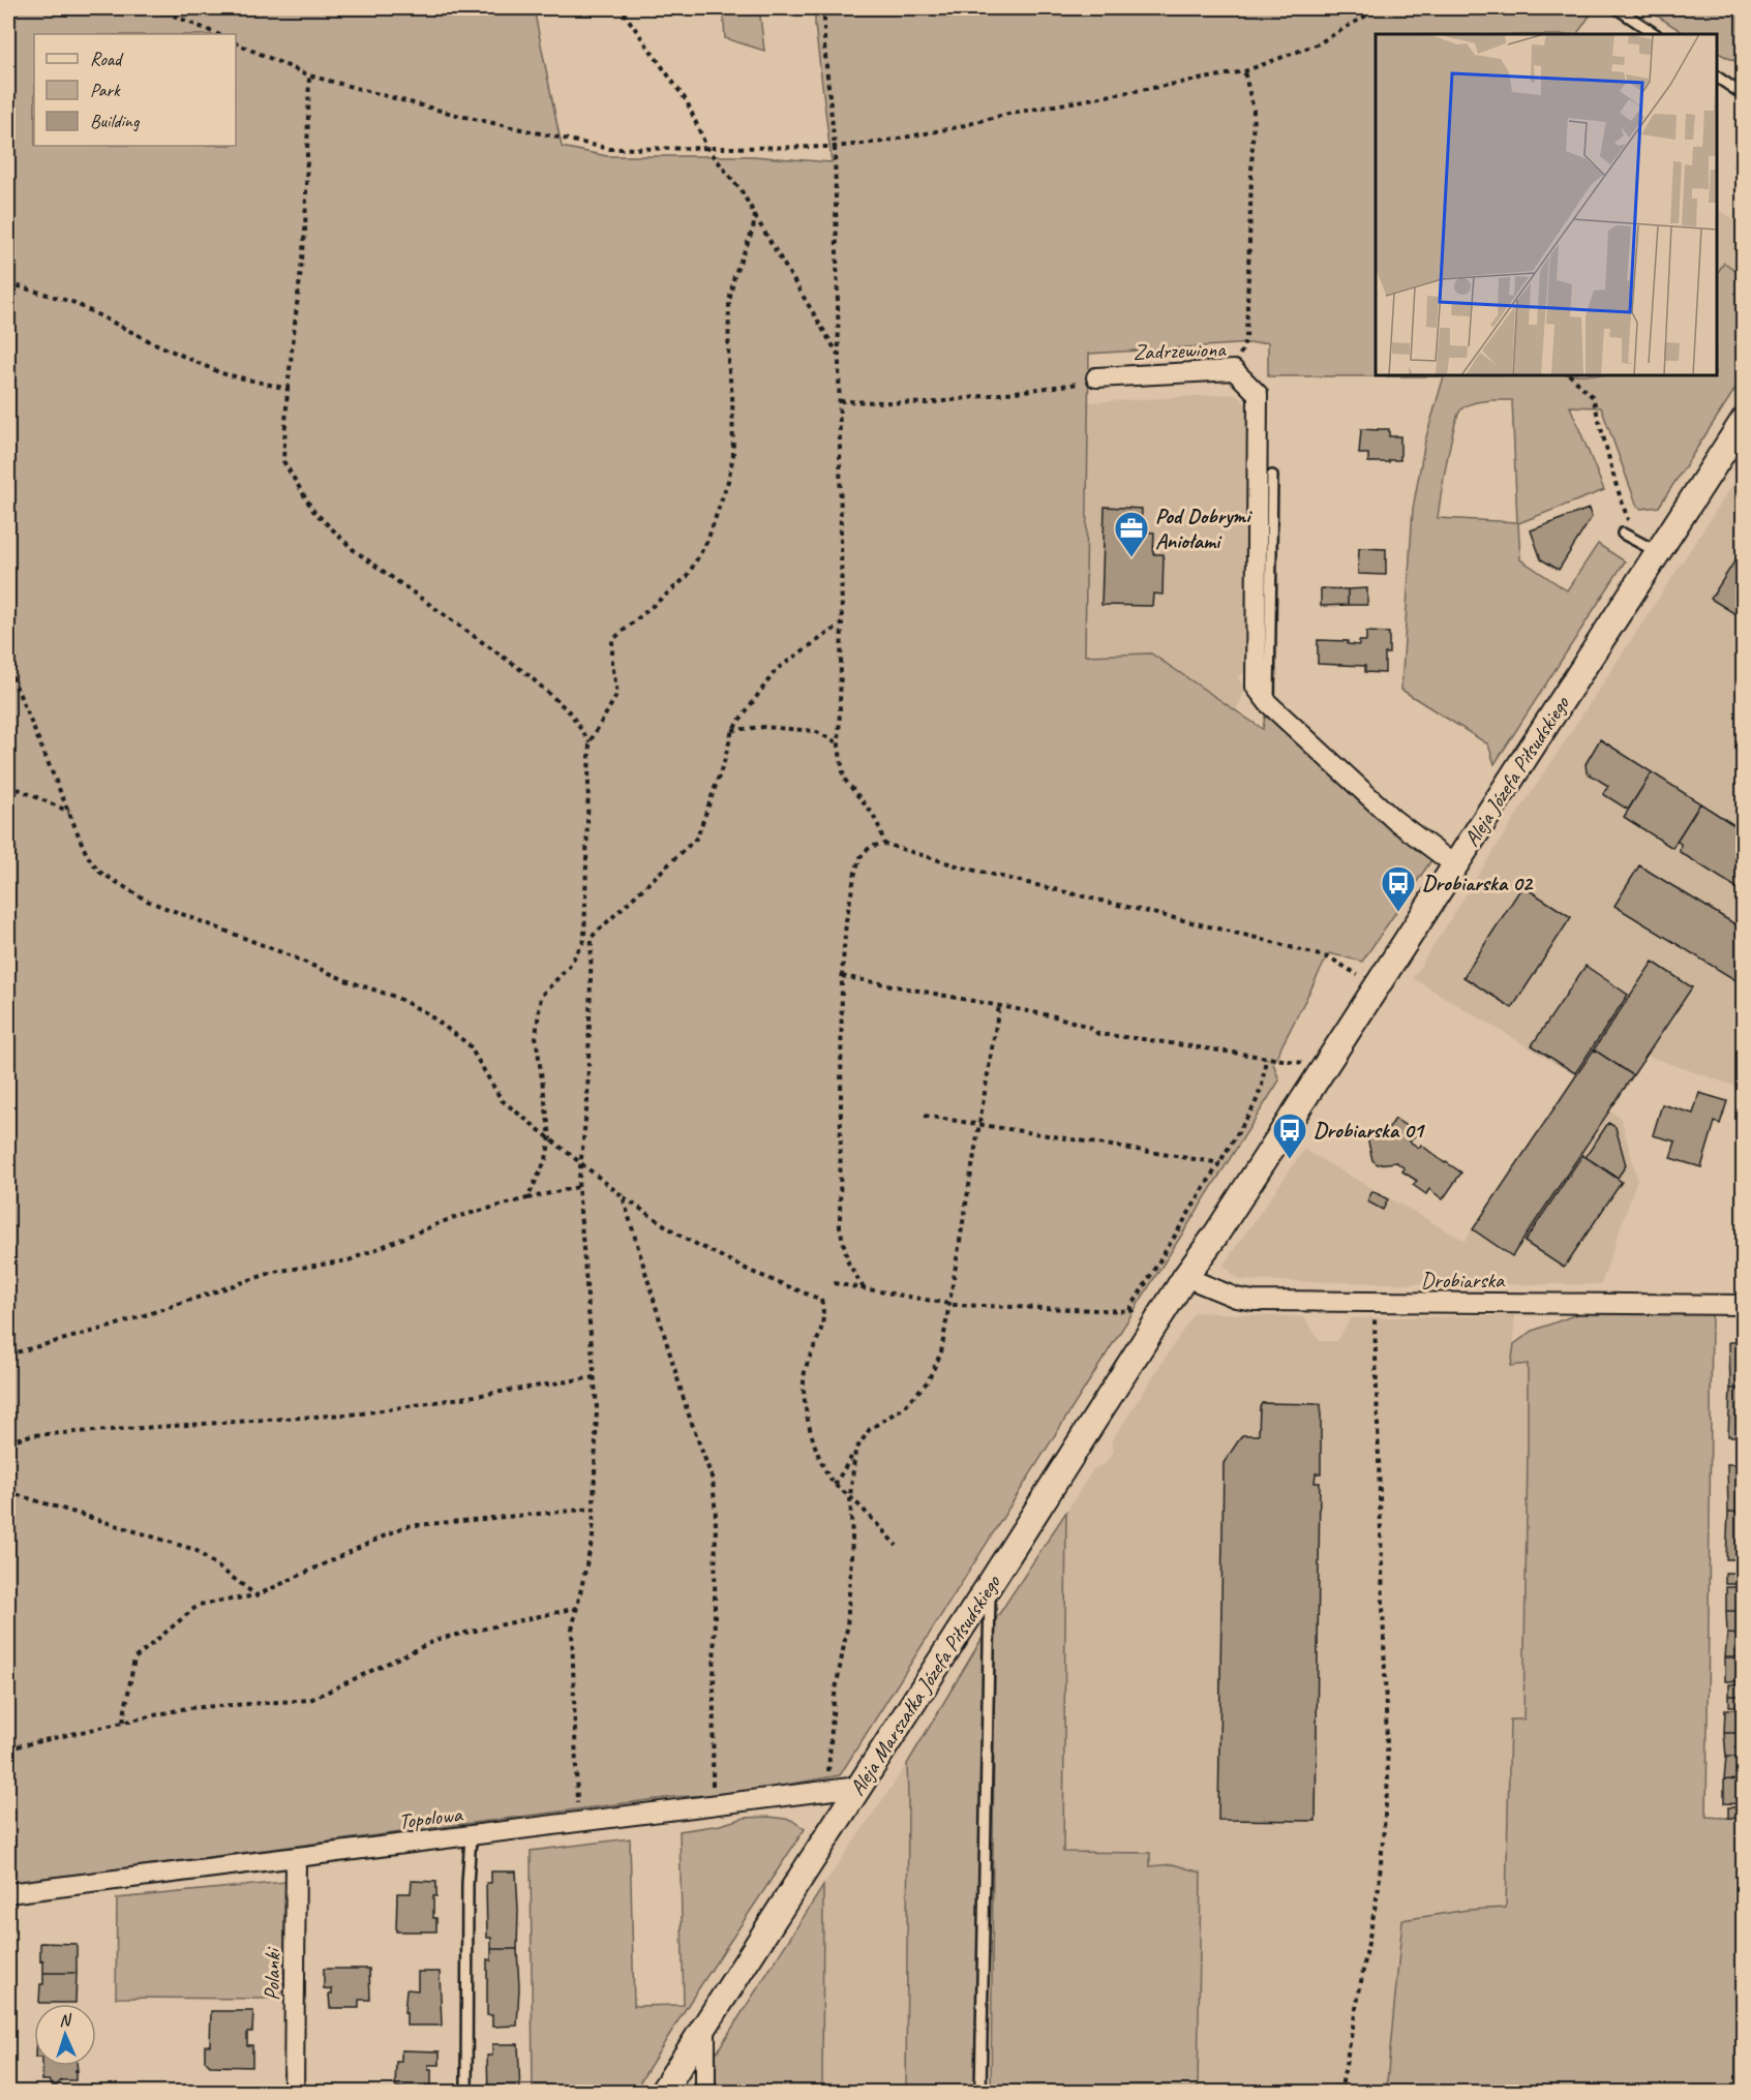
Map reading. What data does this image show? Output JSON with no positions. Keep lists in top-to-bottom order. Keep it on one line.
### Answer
{"streets":{"main road":["Aleja Józefa Piłsudskiego","Aleja Marszałka Józefa Piłsudskiego"],"street":["Zadrzewiona","Drobiarska","Topolowa","Polanki"]},"crossings":[["Aleja Józefa Piłsudskiego","Drobiarska"],["Aleja Józefa Piłsudskiego","Aleja Marszałka Józefa Piłsudskiego"],["Drobiarska","Aleja Marszałka Józefa Piłsudskiego"],["Aleja Marszałka Józefa Piłsudskiego","Topolowa"],["Topolowa","Polanki"]],"places":{"office":["Pod Dobrymi Aniołami"],"bus stop":["Drobiarska 02","Drobiarska 01"]},"legend":["Road","Park","Building"],"north":"top"}
